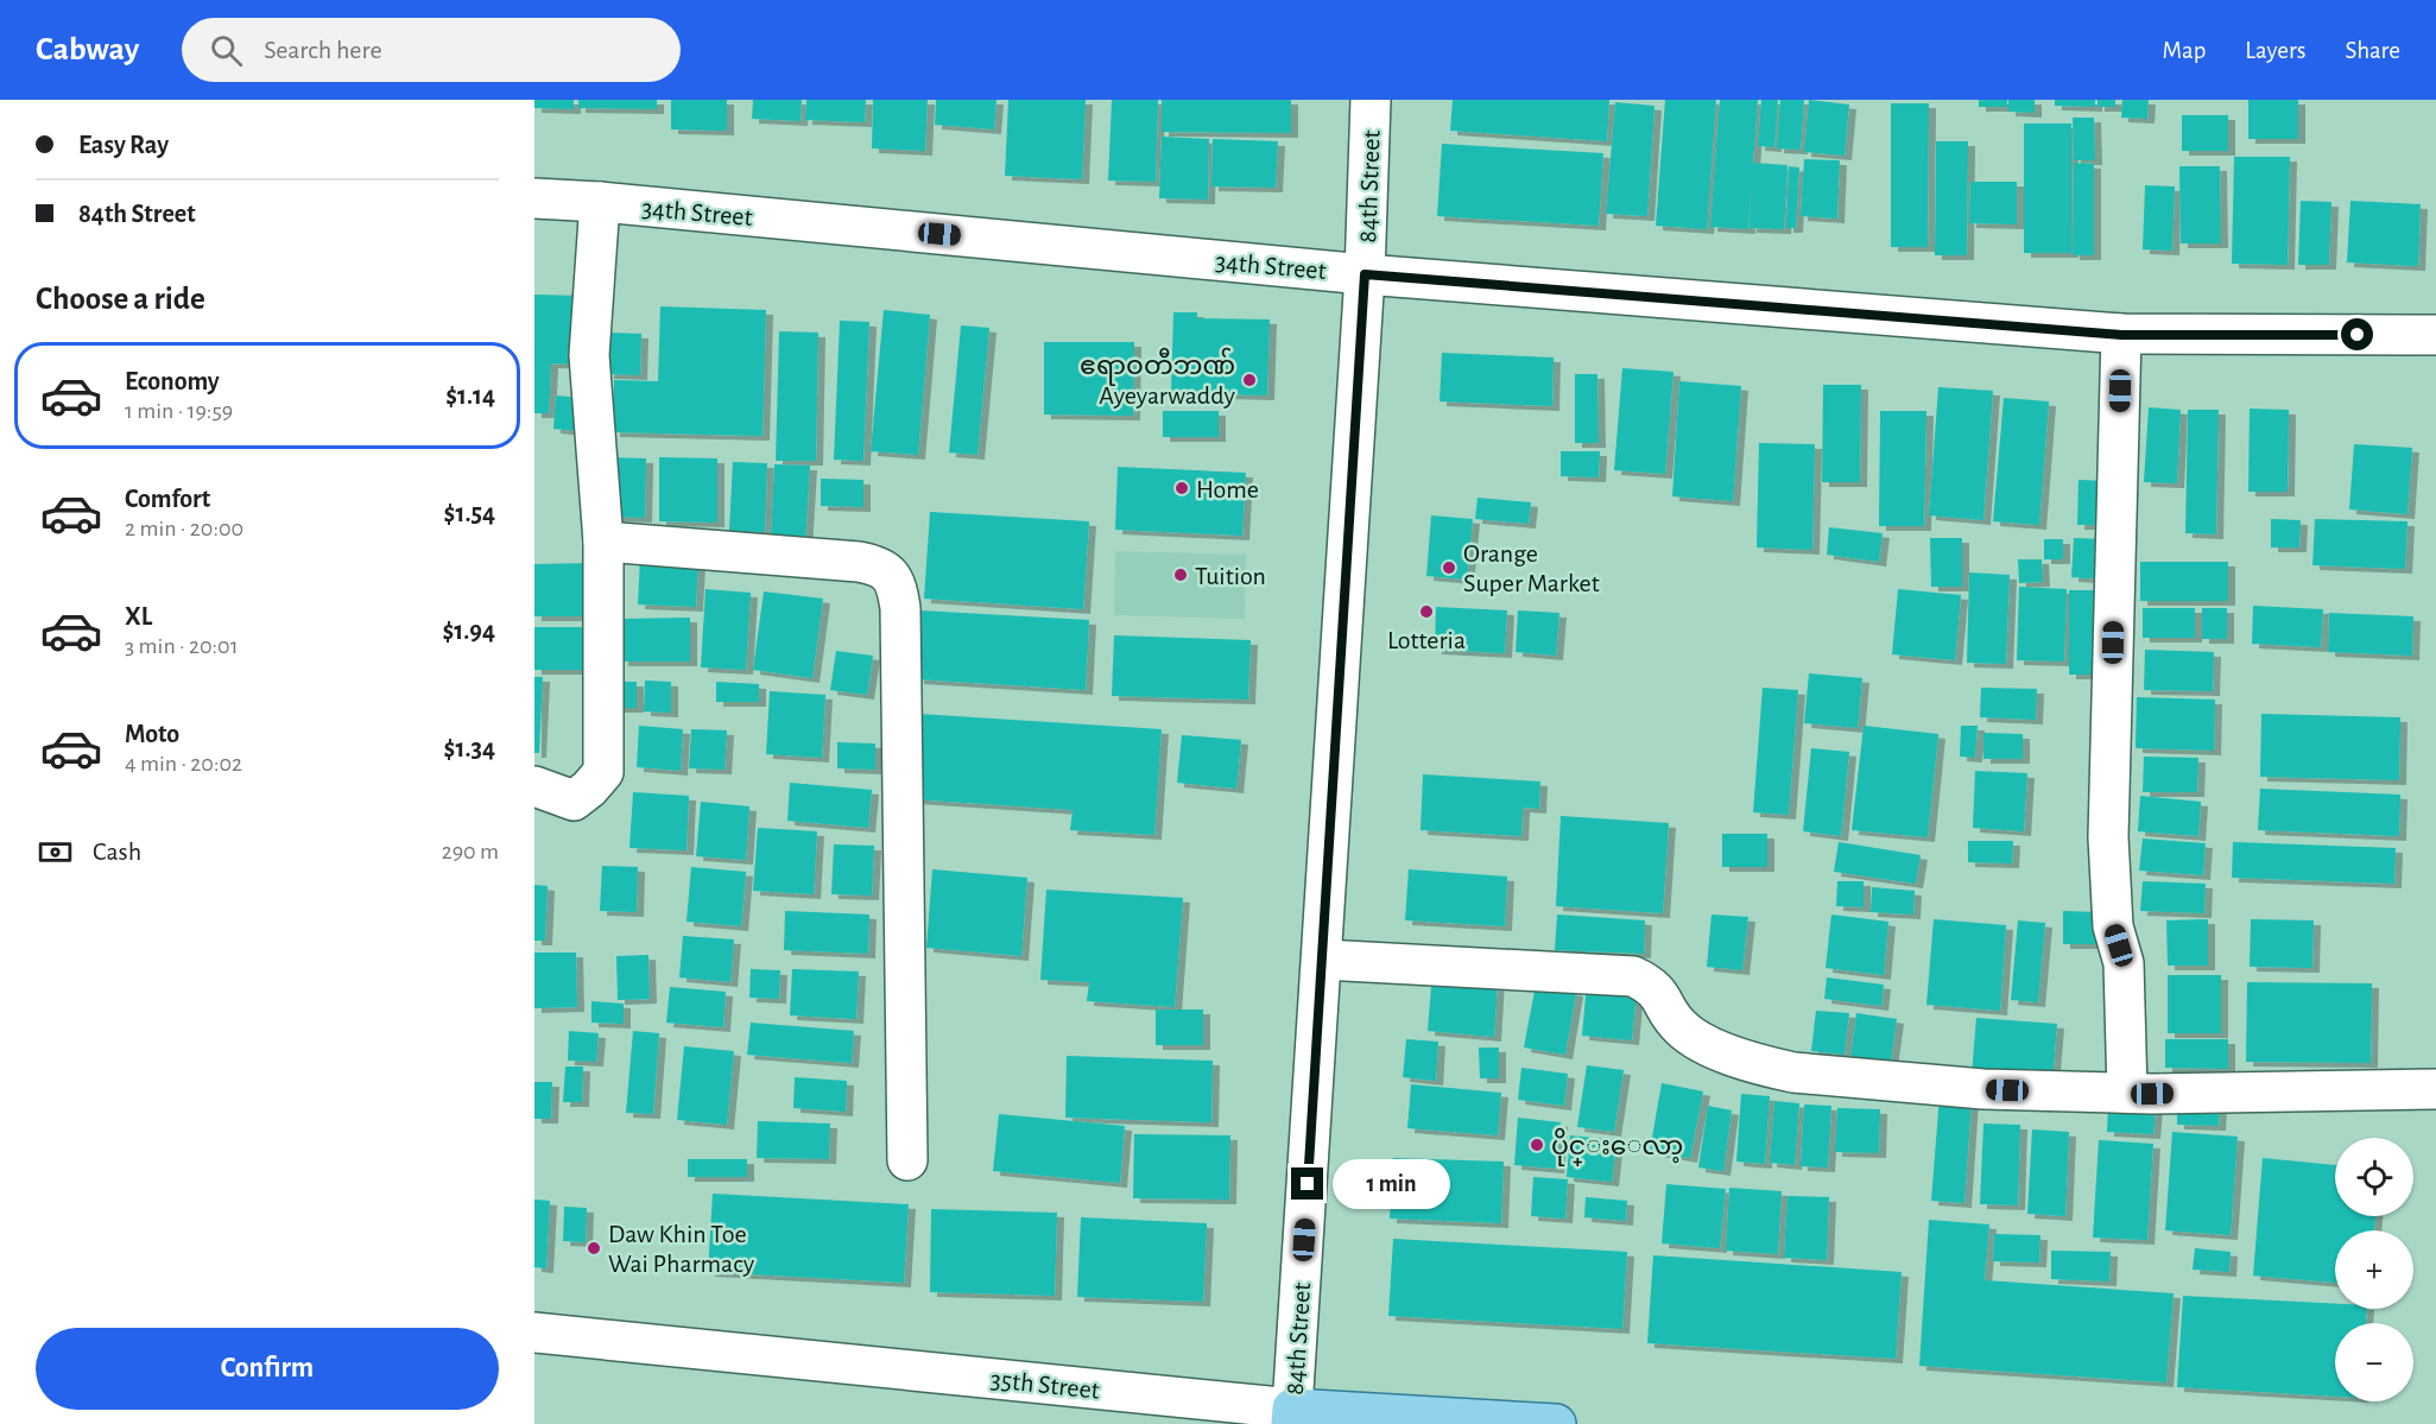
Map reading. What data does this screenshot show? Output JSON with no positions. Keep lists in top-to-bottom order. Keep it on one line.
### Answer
{"streets":{"main road":["35th Street"],"street":["84th Street","34th Street"]},"crossings":[["84th Street","34th Street"],["84th Street","35th Street"]],"places":["ဧရာဝတီဘဏ် Ayeyarwaddy","Home","Orange Super Market","Tuition","Lotteria","ပိုင္းေလာ့","Daw Khin Toe Wai Pharmacy"],"page":{"header":"Cabway","search":"Search here","nav":["Map","Layers","Share"],"banner":["Easy Ray","84th Street"],"heading":"Choose a ride","list":[{"name":"Economy","note":"1 min · 19:59","value":"$1.14"},{"name":"Comfort","note":"2 min · 20:00","value":"$1.54"},{"name":"XL","note":"3 min · 20:01","value":"$1.94"},{"name":"Moto","note":"4 min · 20:02","value":"$1.34"}],"pay":["Cash","290 m"],"map_buttons":["+","−"],"bubble":"1 min","buttons":"Confirm"}}
